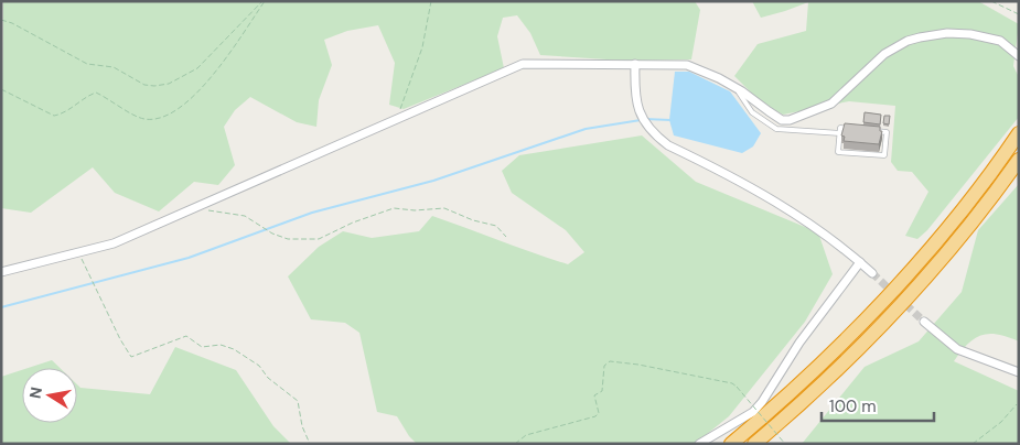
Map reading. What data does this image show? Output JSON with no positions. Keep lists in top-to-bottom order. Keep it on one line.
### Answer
{"scale_bar":"100 m","north":"left"}
